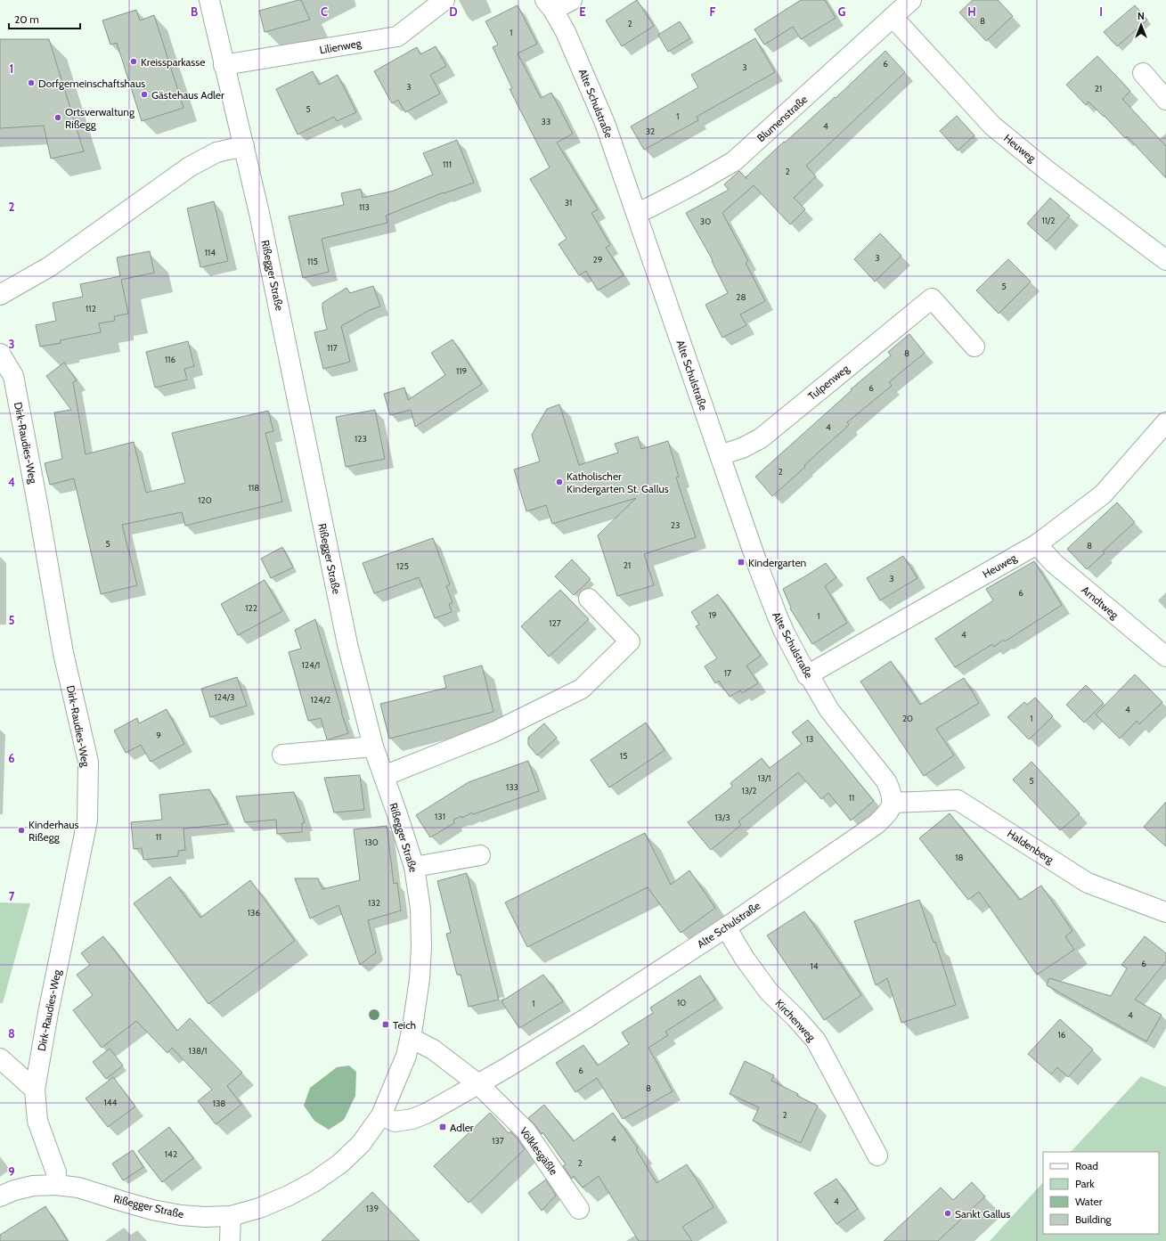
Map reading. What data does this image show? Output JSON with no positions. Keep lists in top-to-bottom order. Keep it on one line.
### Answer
{"streets":{"street":["Lilienweg","Alte Schulstraße","Blumenstraße","Heuweg","Rißegger Straße","Tulpenweg","Dirk-Raudies-Weg","Arndtweg","Haldenberg","Kirchenweg","Völklesgäßle"]},"crossings":[["Lilienweg","Rißegger Straße"],["Alte Schulstraße","Blumenstraße"],["Alte Schulstraße","Heuweg"],["Alte Schulstraße","Rißegger Straße"],["Alte Schulstraße","Tulpenweg"],["Alte Schulstraße","Haldenberg"],["Alte Schulstraße","Kirchenweg"],["Alte Schulstraße","Völklesgäßle"],["Blumenstraße","Heuweg"],["Heuweg","Arndtweg"],["Rißegger Straße","Dirk-Raudies-Weg"]],"places":{"other":["Kreissparkasse","Dorfgemeinschaftshaus","Gästehaus Adler","Ortsverwaltung Rißegg","Katholischer Kindergarten St. Gallus","Kinderhaus Rißegg","Sankt Gallus"],"transit":["Kindergarten","Teich","Adler"]},"house_numbers":["8","2","1","6","3","3","21","5","1","33","4","32","111","2","31","113","11/2","30","114","3","29","115","5","28","112","117","8","116","119","6","4","123","2","118","120","23","5","8","21","125","3","6","122","19","1","127","4","124/1","17","124/3","124/2","4","20","1","9","13","15","13/1","5","133","13/2","11","131","13/3","11","130","18","132","136","6","14","10","1","4","16","138/1","6","8","144","138","2","4","137","142","2","4","139"],"legend":["Road","Park","Water","Building"],"scale_bar":"20 m","north":"top","grid":{"columns":["B","C","D","E","F","G","H","I"],"rows":["1","2","3","4","5","6","7","8","9"]}}
